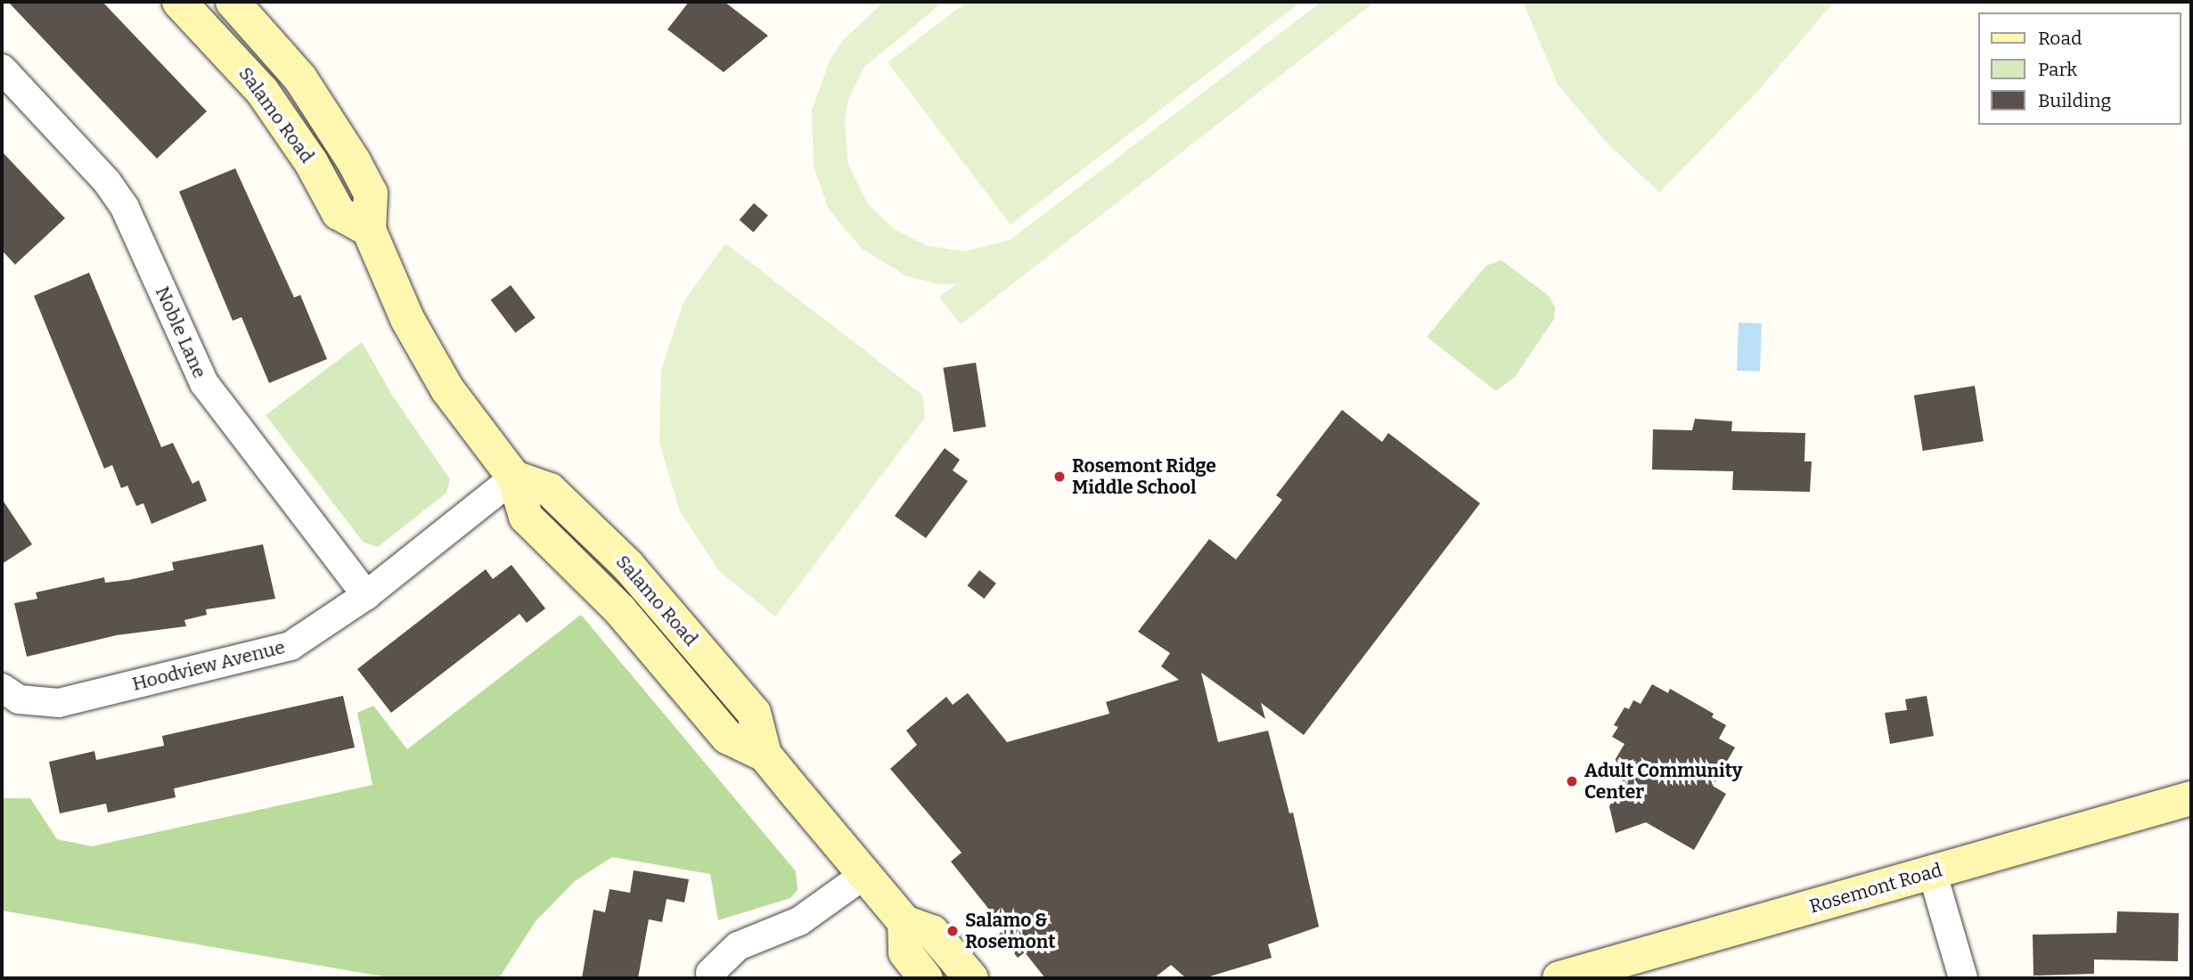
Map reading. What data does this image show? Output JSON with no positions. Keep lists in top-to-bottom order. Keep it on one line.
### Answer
{"streets":{"main road":["Salamo Road","Rosemont Road"],"street":["Noble Lane","Hoodview Avenue"]},"crossings":[["Salamo Road","Hoodview Avenue"],["Noble Lane","Hoodview Avenue"]],"places":["Rosemont Ridge Middle School","Adult Community Center","Salamo & Rosemont"],"legend":["Road","Park","Building"]}
